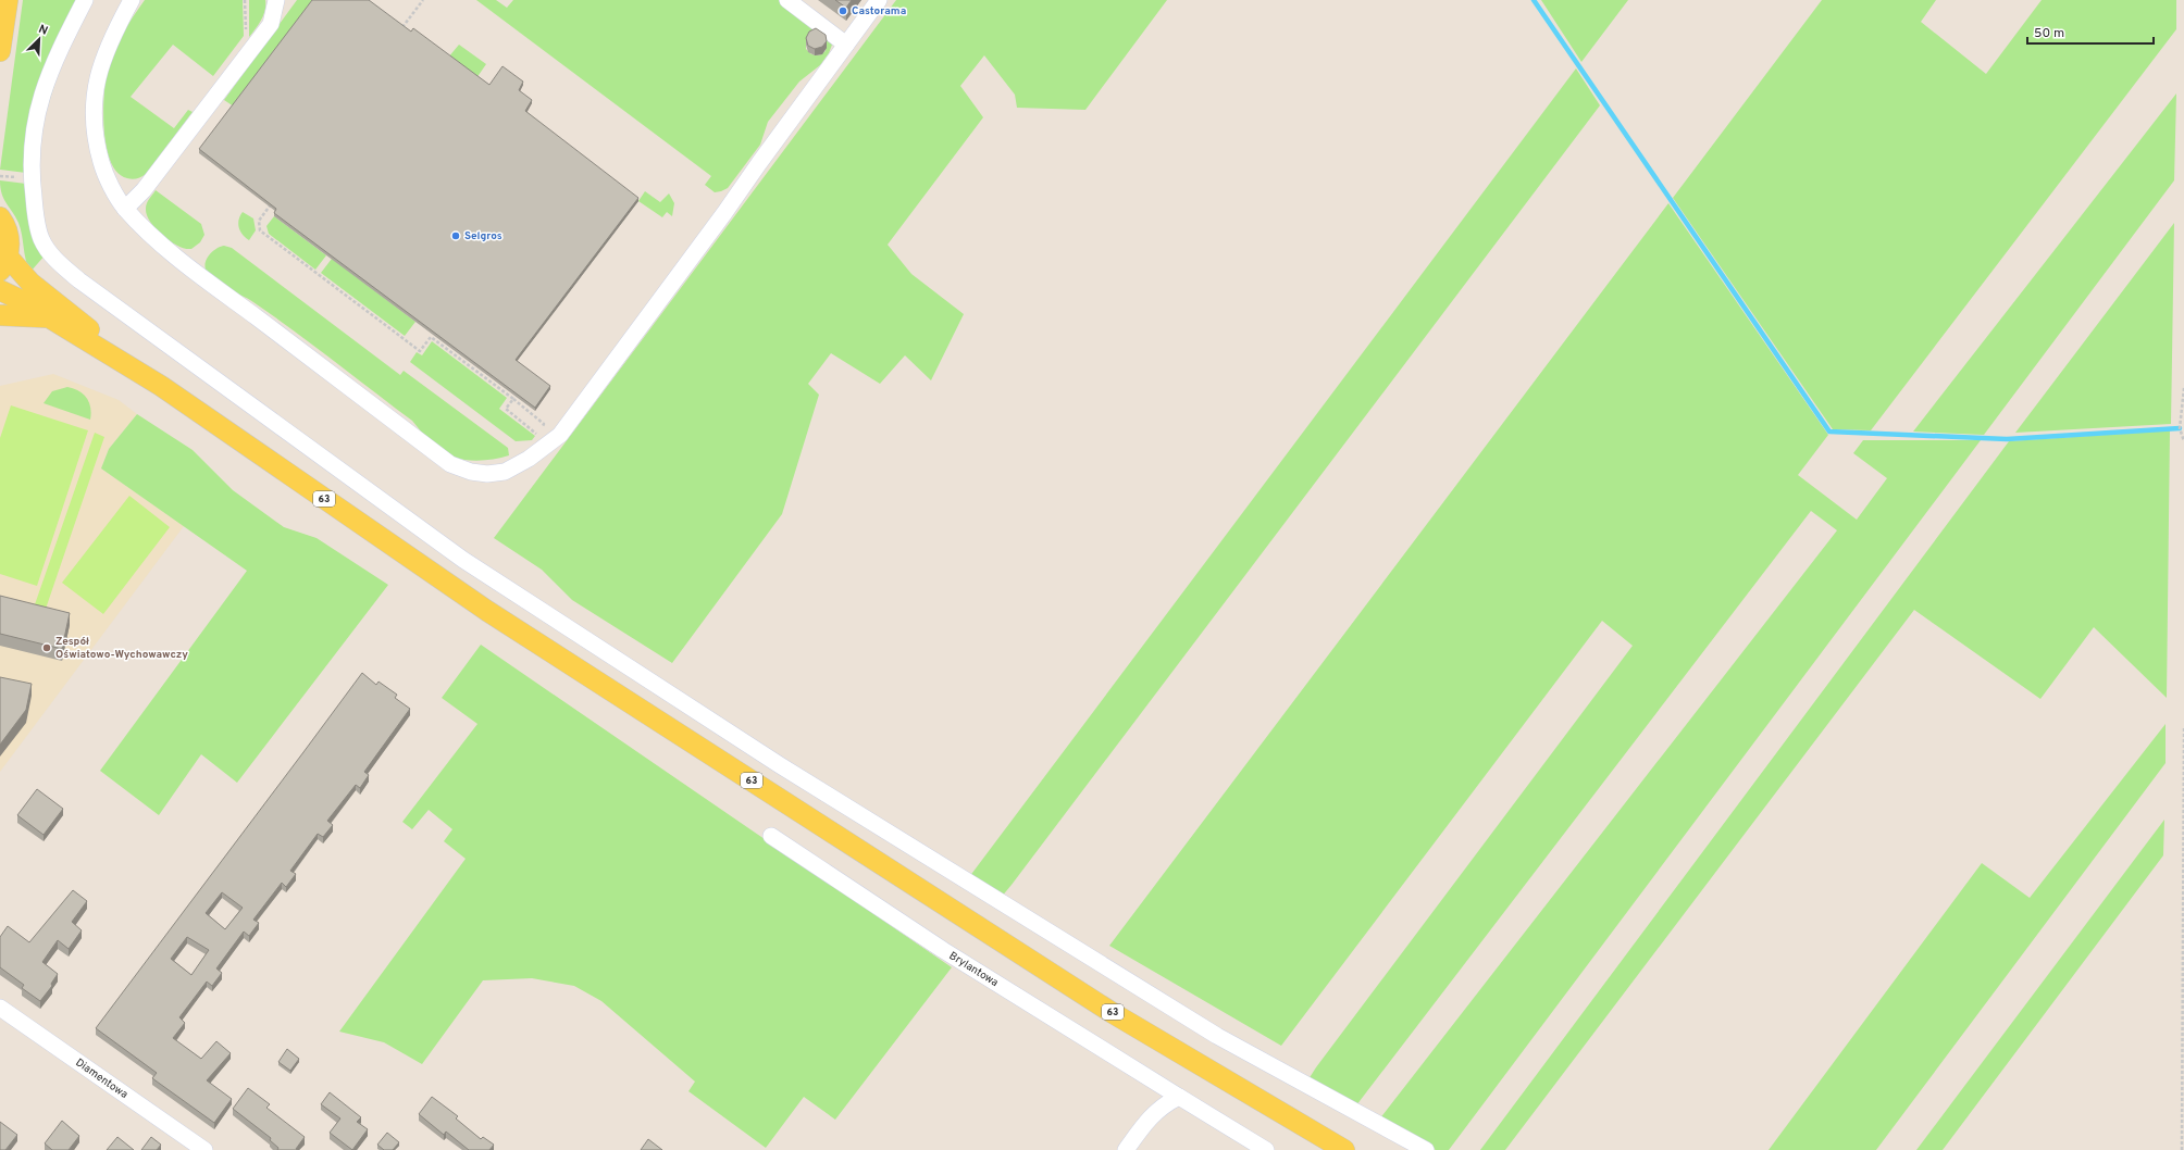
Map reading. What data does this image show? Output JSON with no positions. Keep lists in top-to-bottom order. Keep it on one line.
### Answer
{"streets":{"main road":["63"],"street":["Brylantowa","Diamentowa"]},"places":["Castorama","Selgros","Zespół Oświatowo-Wychowawczy"],"scale_bar":"50 m","north":"top right"}
